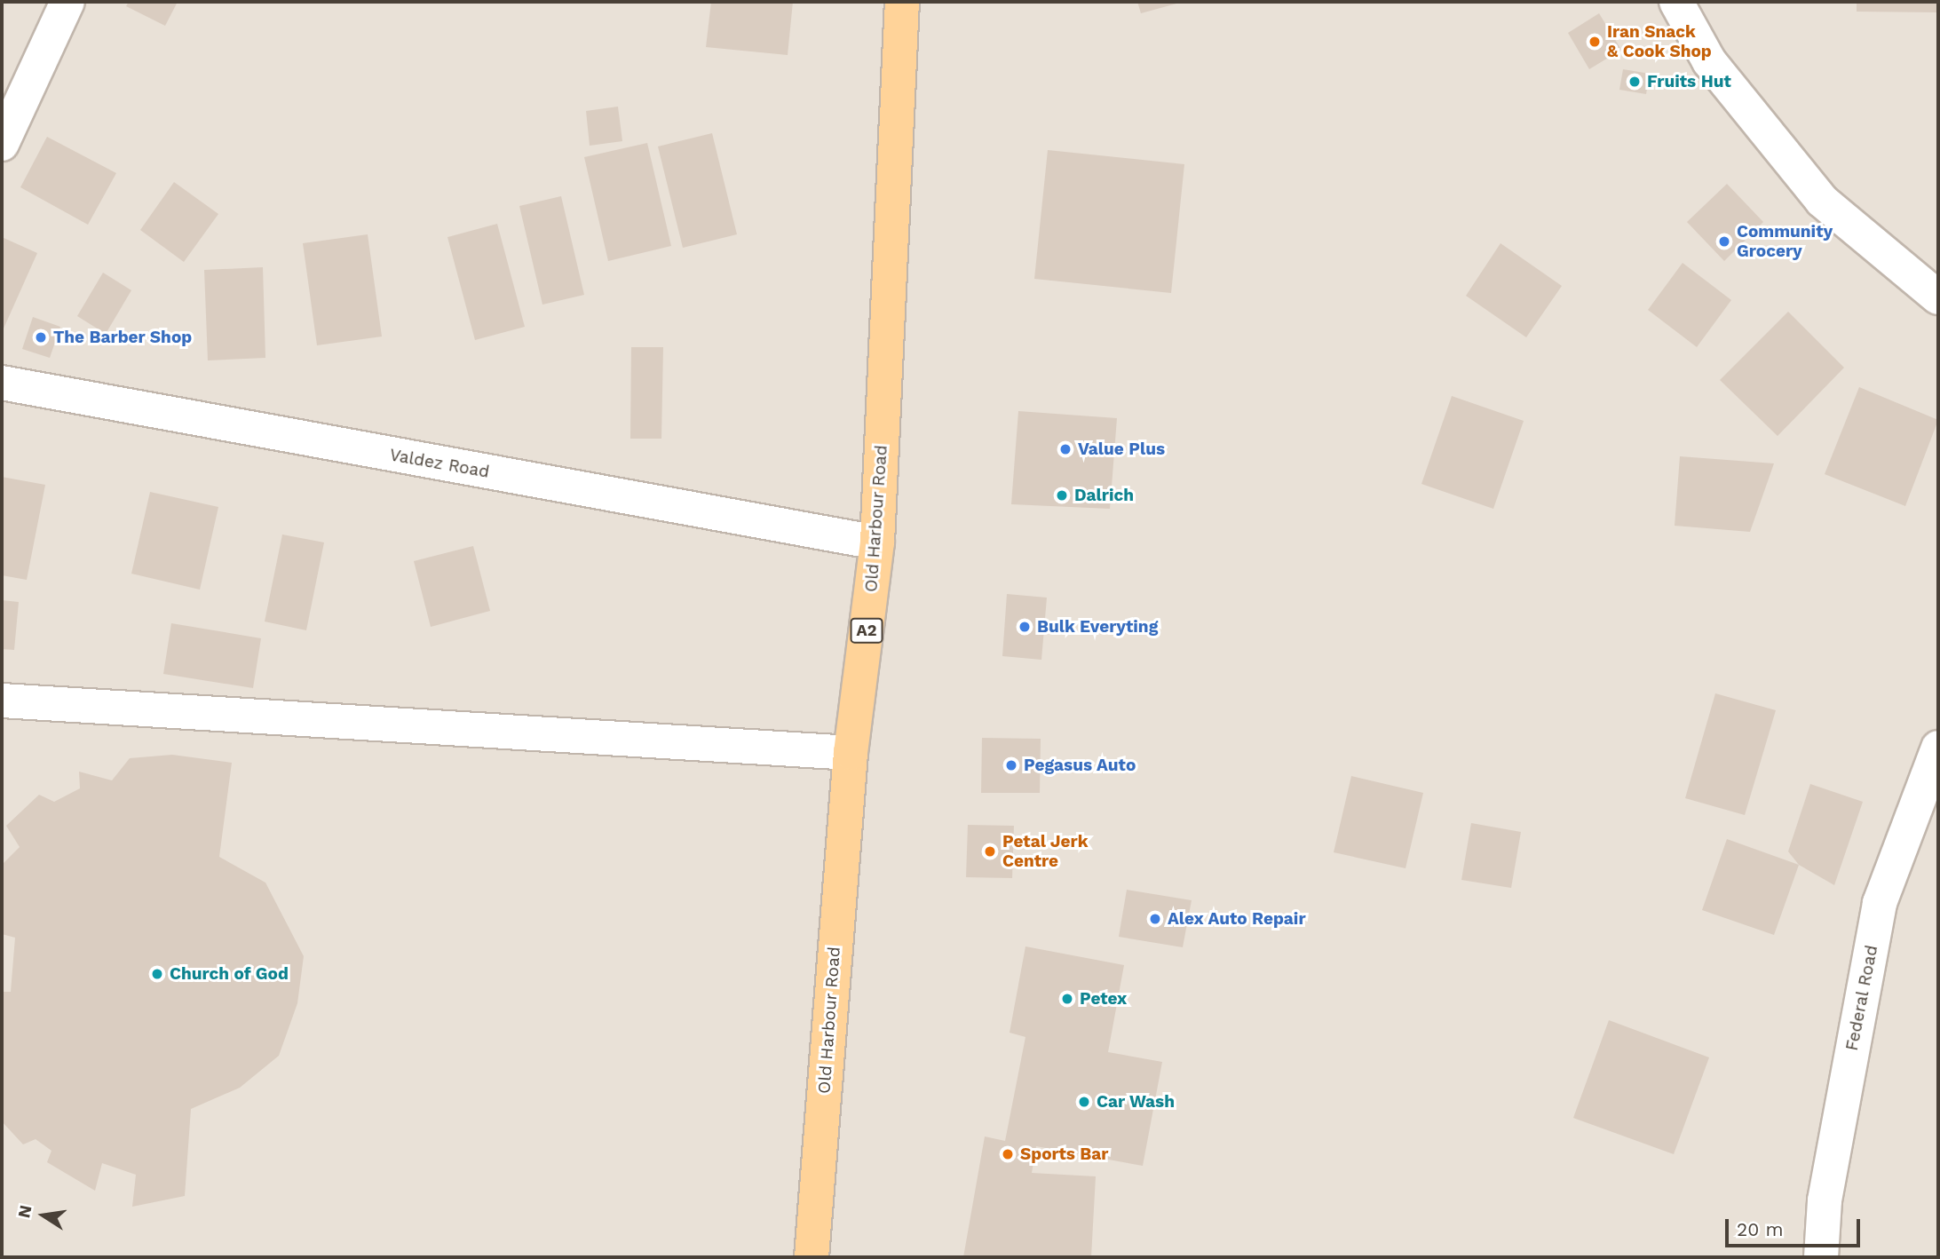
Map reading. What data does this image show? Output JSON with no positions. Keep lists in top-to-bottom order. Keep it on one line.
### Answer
{"streets":{"main road":["Old Harbour Road","A2"],"street":["Valdez Road","Federal Road"]},"crossings":[["Valdez Road","Old Harbour Road"]],"places":["Iran Snack & Cook Shop","Fruits Hut","Community Grocery","The Barber Shop","Value Plus","Dalrich","Bulk Everyting","Pegasus Auto","Petal Jerk Centre","Alex Auto Repair","Church of God","Petex","Car Wash","Sports Bar"],"scale_bar":"20 m","north":"left"}
